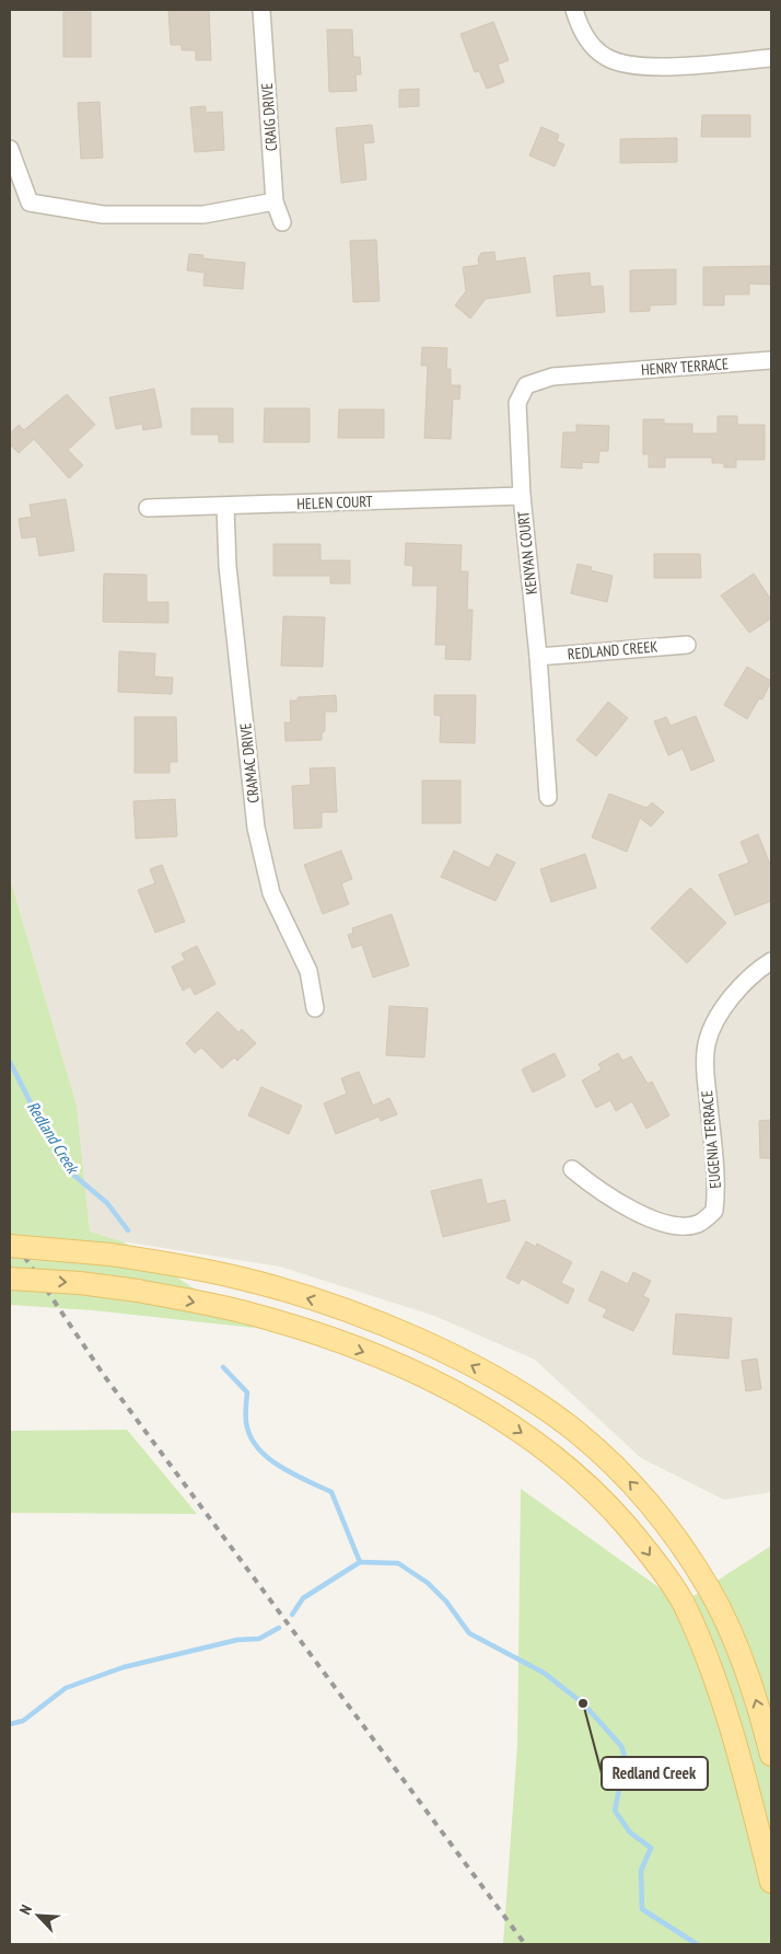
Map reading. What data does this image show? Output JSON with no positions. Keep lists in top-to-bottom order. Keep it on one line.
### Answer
{"streets":{"street":["CRAIG DRIVE","HENRY TERRACE","HELEN COURT","KENYAN COURT","REDLAND CREEK","CRAMAC DRIVE","EUGENIA TERRACE"]},"crossings":[["HENRY TERRACE","KENYAN COURT"],["HELEN COURT","KENYAN COURT"],["HELEN COURT","CRAMAC DRIVE"],["KENYAN COURT","REDLAND CREEK"]],"water":["Redland Creek"],"places":["Redland Creek"],"north":"top left"}
